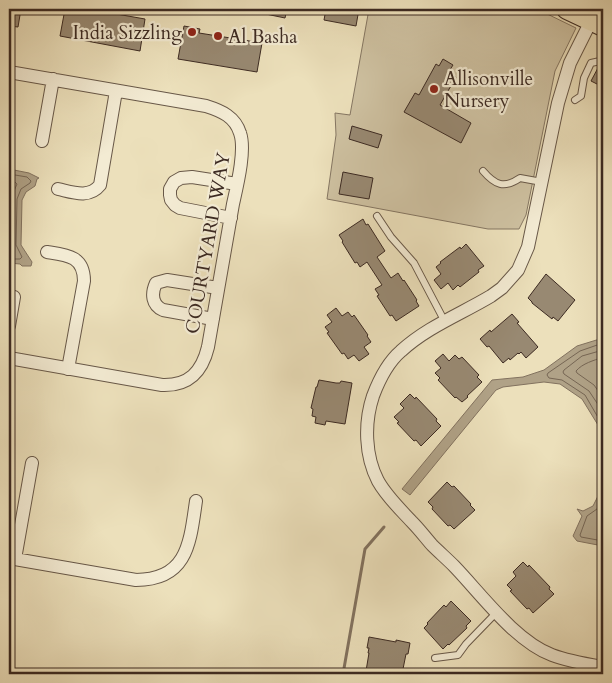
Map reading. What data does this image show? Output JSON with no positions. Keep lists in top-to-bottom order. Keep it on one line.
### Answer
{"streets":{"street":["COURTYARD WAY"]},"places":["India Sizzling","Al Basha","Allisonville Nursery"]}
